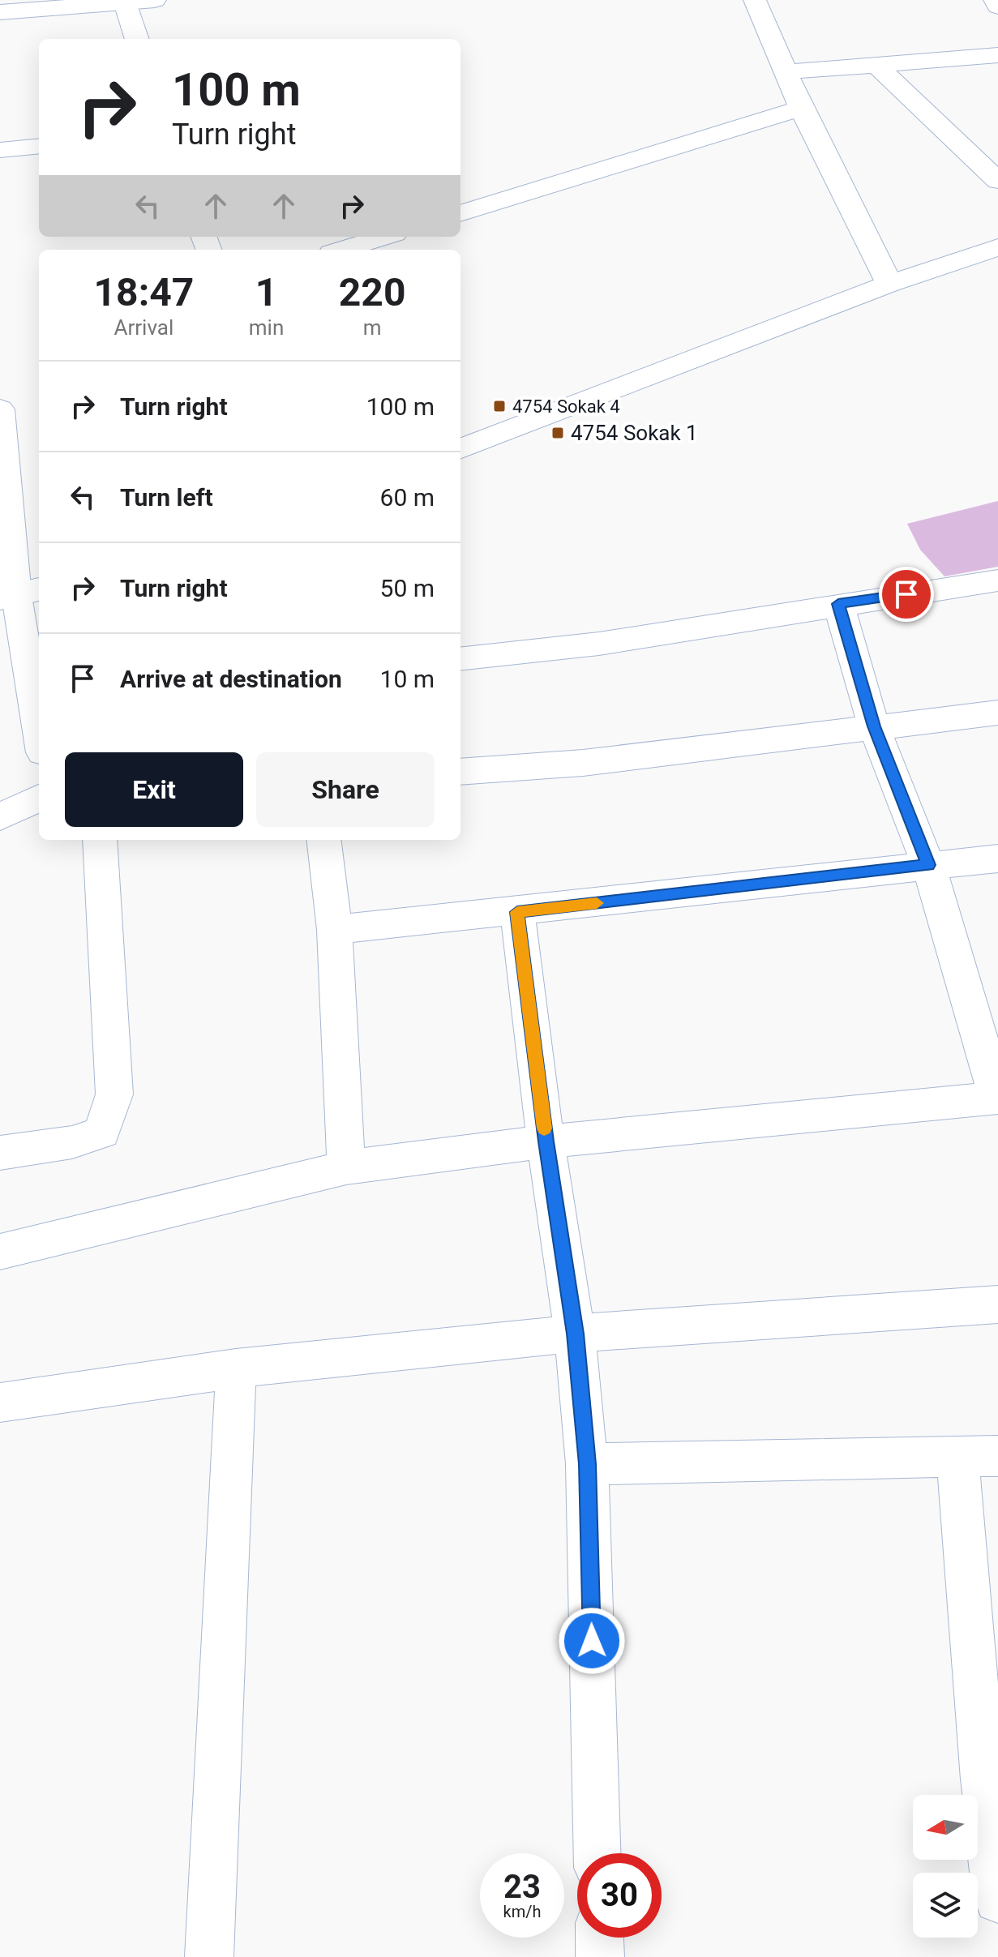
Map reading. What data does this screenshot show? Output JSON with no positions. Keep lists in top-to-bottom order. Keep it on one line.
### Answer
{"places":{"transit":["4754 Sokak 4","4754 Sokak 1"]},"north":"left","page":{"turn":["100 m","Turn right"],"eta":["18:47","Arrival","1","min","220","m"],"list":[{"name":"Turn right","value":"100 m"},{"name":"Turn left","value":"60 m"},{"name":"Turn right","value":"50 m"},{"name":"Arrive at destination","value":"10 m"}],"buttons":["Exit","Share"],"speed":"23 km/h","limit":"30"}}
